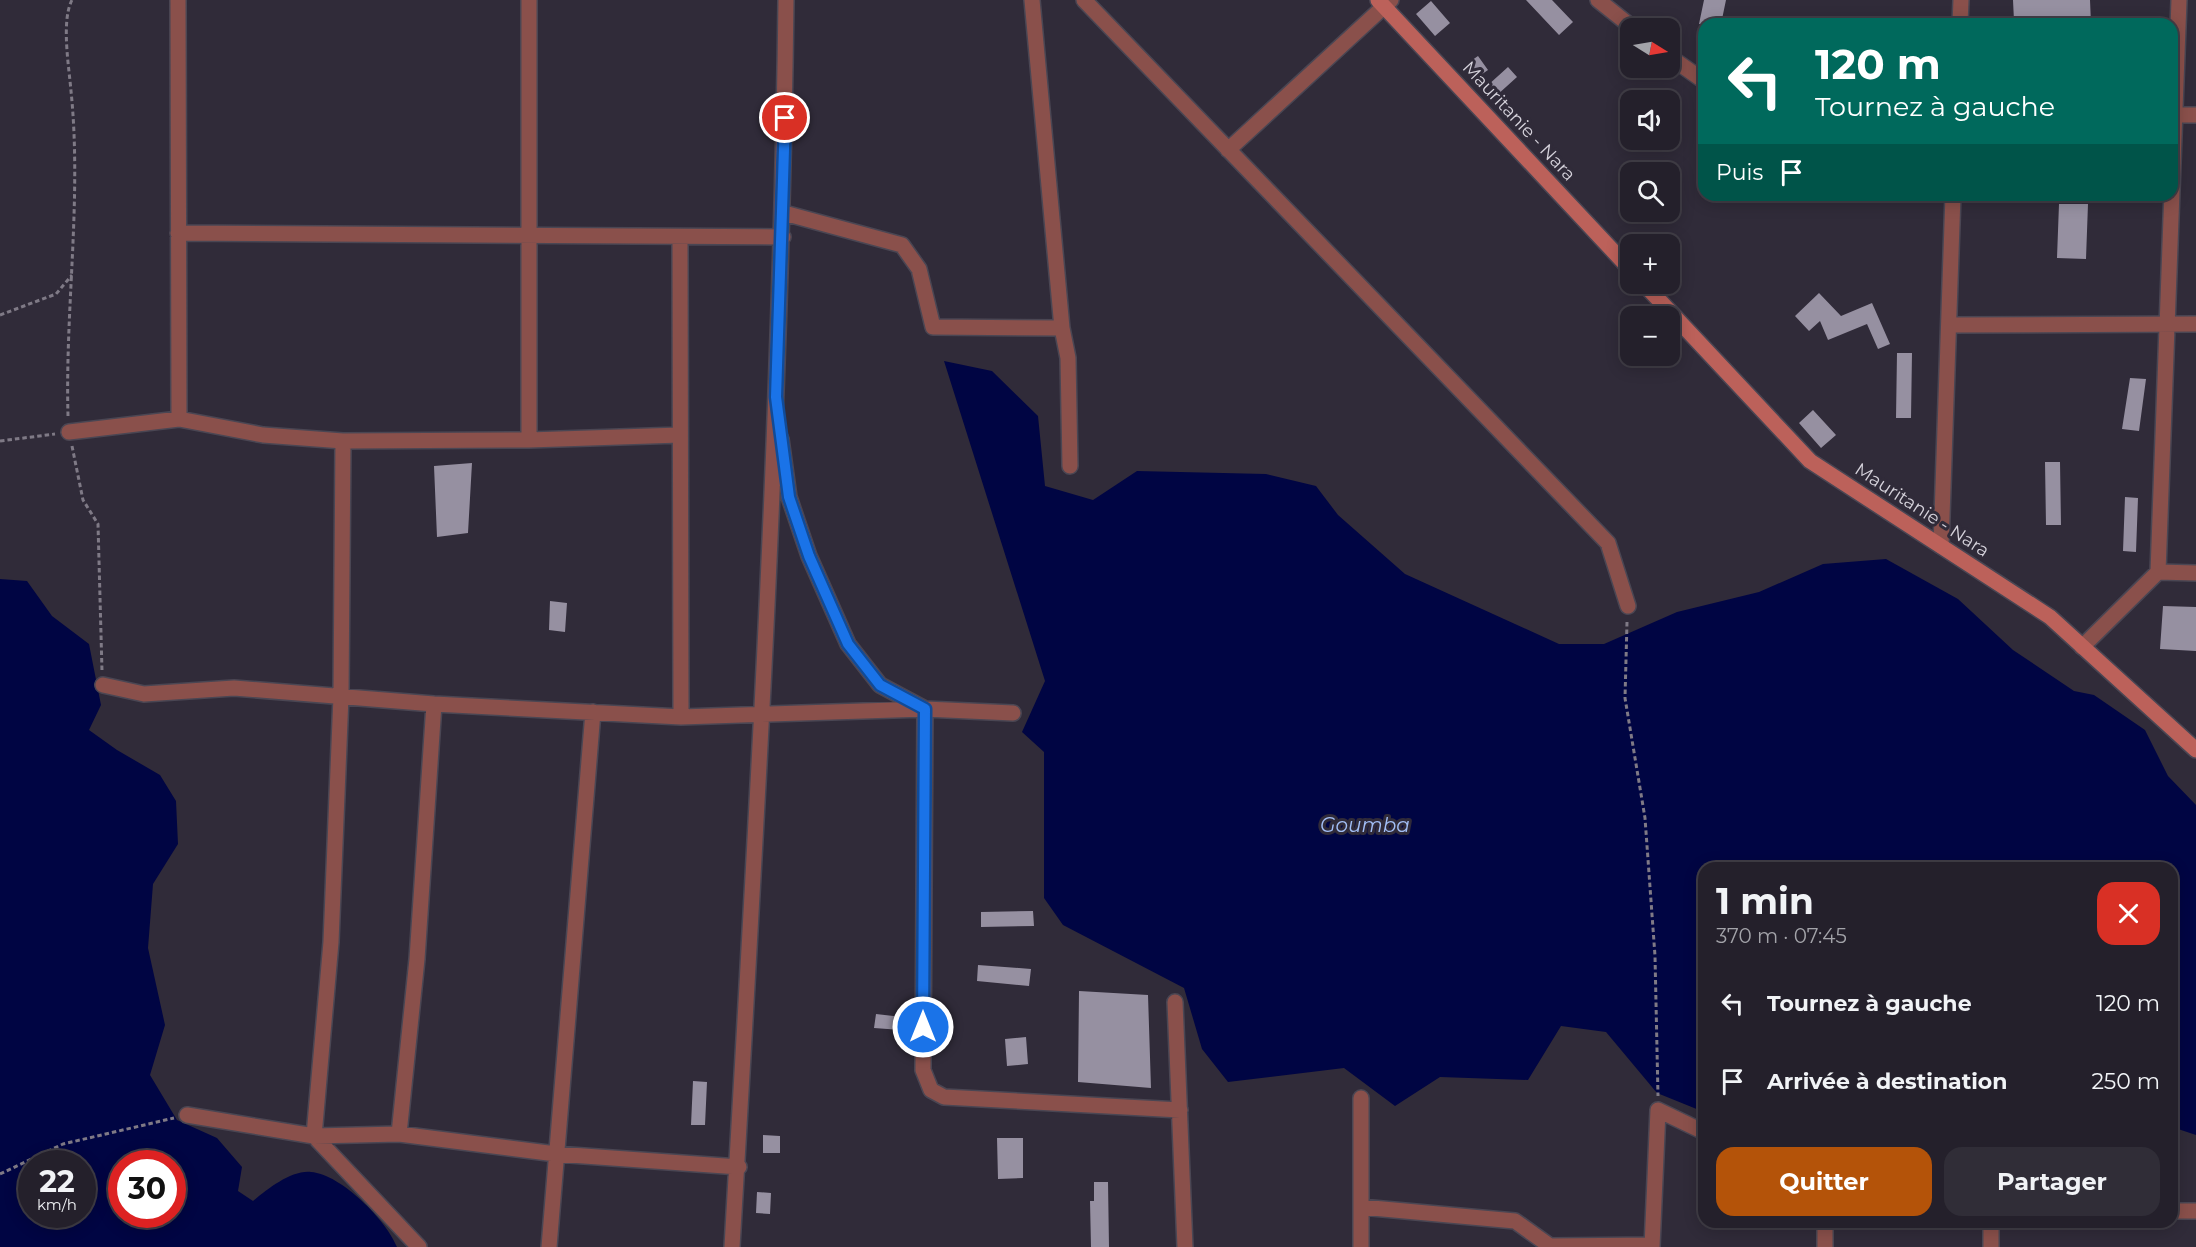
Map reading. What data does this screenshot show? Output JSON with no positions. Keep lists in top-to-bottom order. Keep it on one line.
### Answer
{"streets":{"main road":["Mauritanie - Nara"]},"water":["Goumba"],"north":"right","page":{"map_buttons":["+","−"],"turn":["120 m","Tournez à gauche"],"then":"Puis","heading":["1 min","370 m · 07:45"],"list":[{"name":"Tournez à gauche","value":"120 m"},{"name":"Arrivée à destination","value":"250 m"}],"buttons":["Quitter","Partager"],"speed":"22 km/h","limit":"30"}}
